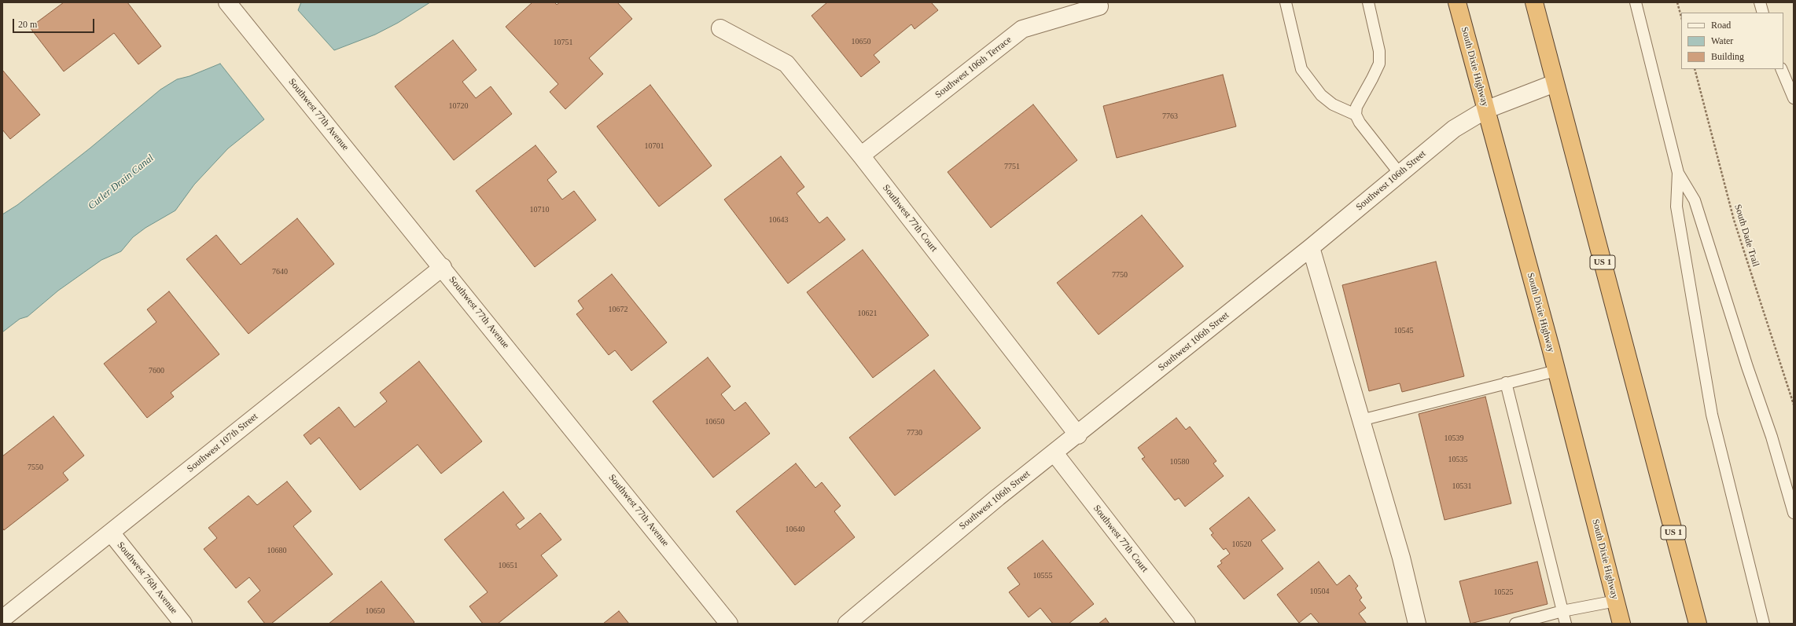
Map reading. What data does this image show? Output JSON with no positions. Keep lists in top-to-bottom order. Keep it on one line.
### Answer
{"streets":{"highway":["South Dixie Highway","US 1"],"street":["Southwest 106th Terrace","Southwest 77th Avenue","Southwest 106th Street","Southwest 77th Court","Southwest 107th Street","Southwest 76th Avenue"],"path":["South Dade Trail"]},"crossings":[["South Dixie Highway","Southwest 106th Street"],["Southwest 106th Terrace","Southwest 77th Court"],["Southwest 77th Avenue","Southwest 107th Street"],["Southwest 106th Street","Southwest 77th Court"],["Southwest 106th Street","US 1"],["Southwest 107th Street","Southwest 76th Avenue"]],"water":["Cutler Drain Canal"],"house_numbers":["10650","10751","10720","7763","10701","7751","10710","10643","7640","7750","10672","10621","10545","7600","10650","7730","10539","10535","10580","7550","10531","10640","10520","10680","10651","10555","10504","10525","10650"],"legend":["Road","Water","Building"],"scale_bar":"20 m"}
